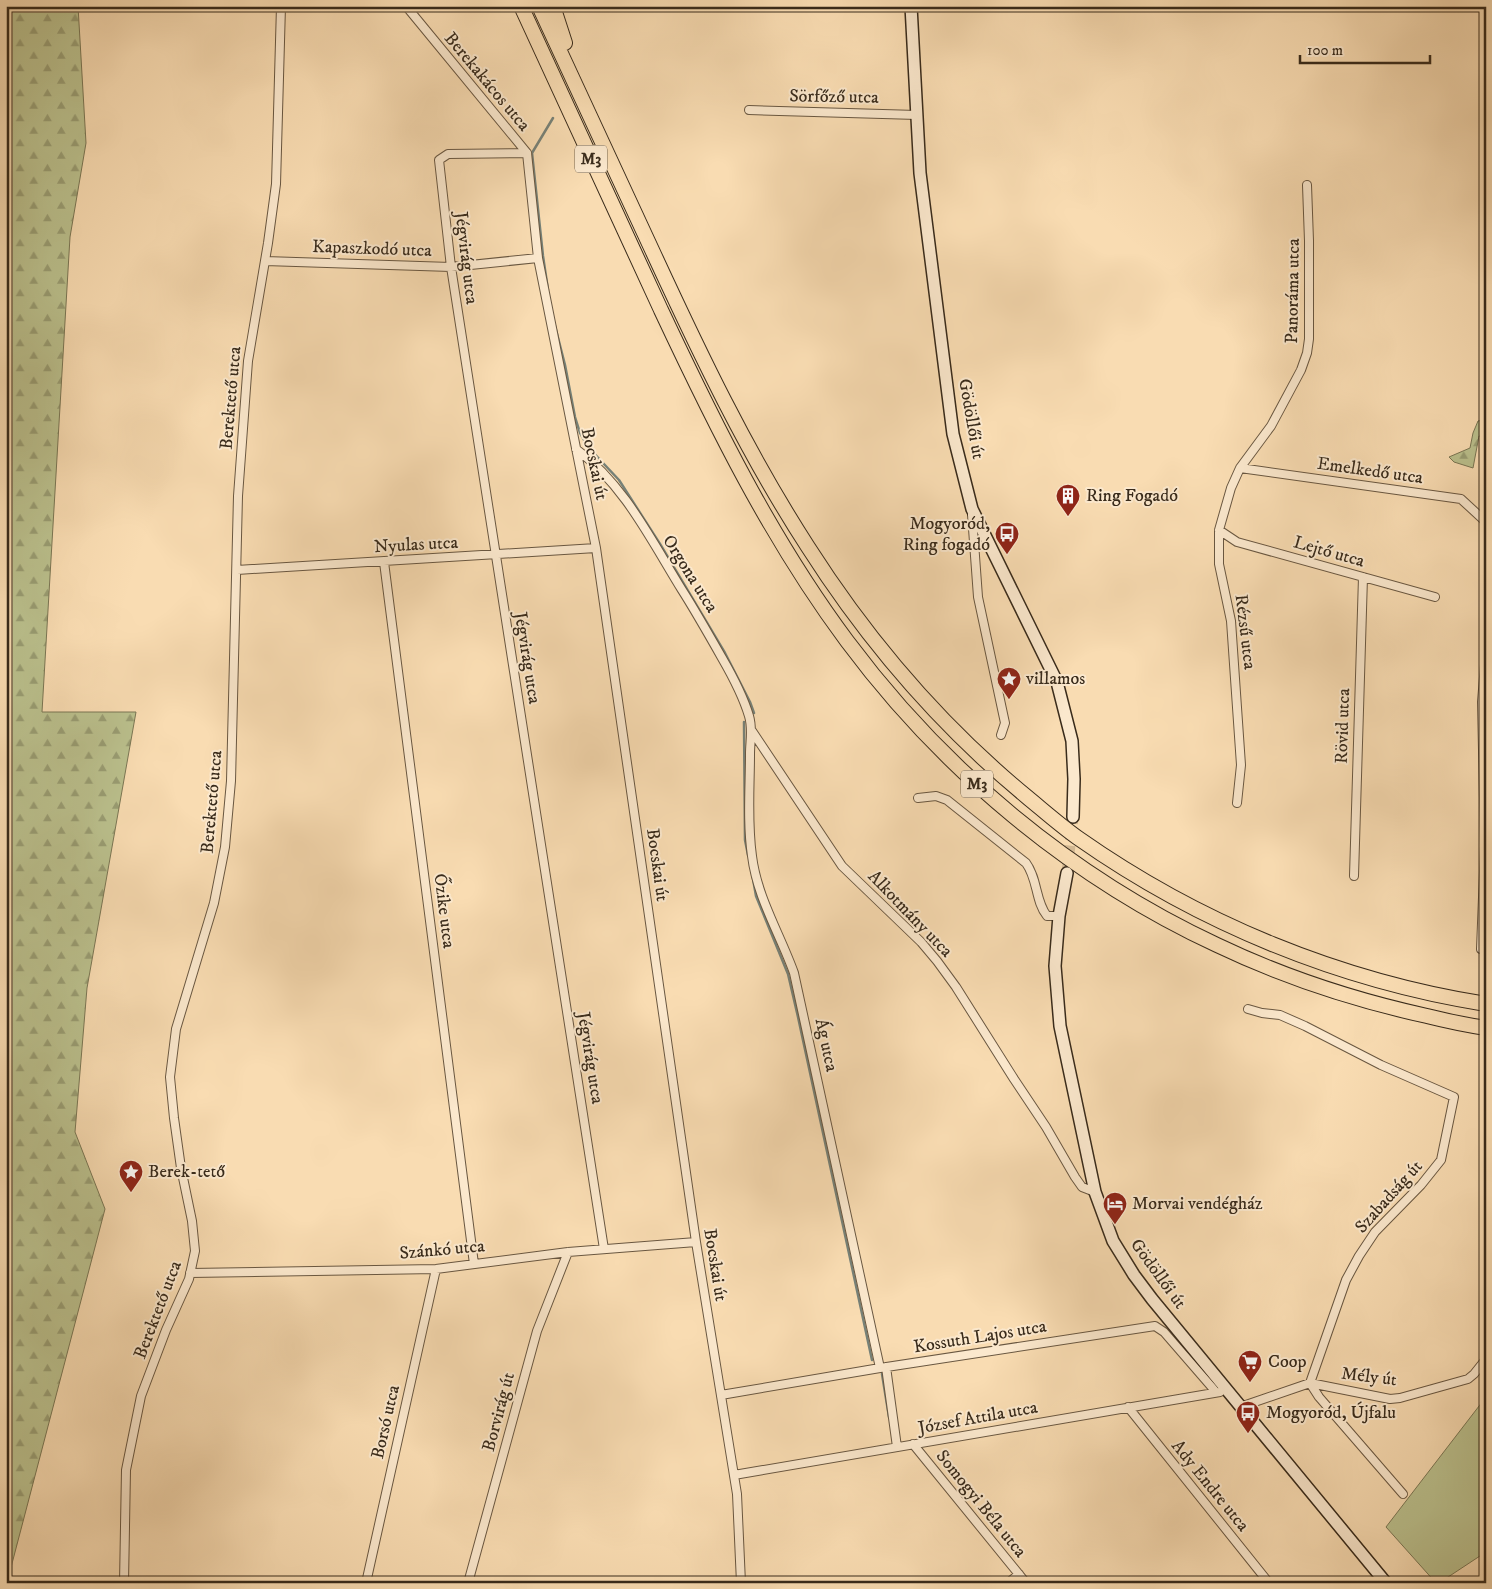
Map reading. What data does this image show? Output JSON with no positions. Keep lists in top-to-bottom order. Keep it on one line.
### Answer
{"streets":{"highway":["M3"],"main road":["Gödöllői út"],"street":["Berekakácos utca","Sörfőző utca","Kapaszkodó utca","Jégvirág utca","Panoráma utca","Berektető utca","Bocskai út","Emelkedő utca","Nyulas utca","Lejtő utca","Orgona utca","Rézsű utca","Rövid utca","Őzike utca","Alkotmány utca","Ág utca","Szabadság út","Szánkó utca","Kossuth Lajos utca","Mély út","Borvirág út","József Attila utca","Borsó utca","Ady Endre utca","Somogyi Béla utca"]},"crossings":[["Berekakácos utca","Jégvirág utca"],["Berekakácos utca","Bocskai út"],["Sörfőző utca","Gödöllői út"],["Kapaszkodó utca","Jégvirág utca"],["Kapaszkodó utca","Berektető utca"],["Kapaszkodó utca","Bocskai út"],["Jégvirág utca","Bocskai út"],["Jégvirág utca","Nyulas utca"],["Jégvirág utca","Szánkó utca"],["Panoráma utca","Emelkedő utca"],["Panoráma utca","Rézsű utca"],["Berektető utca","Nyulas utca"],["Berektető utca","Szánkó utca"],["Gödöllői út","Alkotmány utca"],["Gödöllői út","Kossuth Lajos utca"],["Gödöllői út","Mély út"],["Gödöllői út","József Attila utca"],["Bocskai út","Nyulas utca"],["Bocskai út","Orgona utca"],["Bocskai út","Szánkó utca"],["Bocskai út","Kossuth Lajos utca"],["Bocskai út","József Attila utca"],["Emelkedő utca","Rézsű utca"],["Nyulas utca","Őzike utca"],["Lejtő utca","Rézsű utca"],["Lejtő utca","Rövid utca"],["Orgona utca","Alkotmány utca"],["Orgona utca","Ág utca"],["Őzike utca","Szánkó utca"],["Alkotmány utca","Ág utca"],["Ág utca","Kossuth Lajos utca"],["Ág utca","József Attila utca"],["Szabadság út","Mély út"],["Szánkó utca","Borvirág út"],["Szánkó utca","Borsó utca"],["Kossuth Lajos utca","József Attila utca"],["József Attila utca","Ady Endre utca"],["József Attila utca","Somogyi Béla utca"]],"places":{"building":["Ring Fogadó"],"bus stop":["Mogyoród, Ring fogadó","Mogyoród, Újfalu"],"place":["villamos","Berek-tető"],"hotel":["Morvai vendégház"],"supermarket":["Coop"]},"scale_bar":"100 m"}
